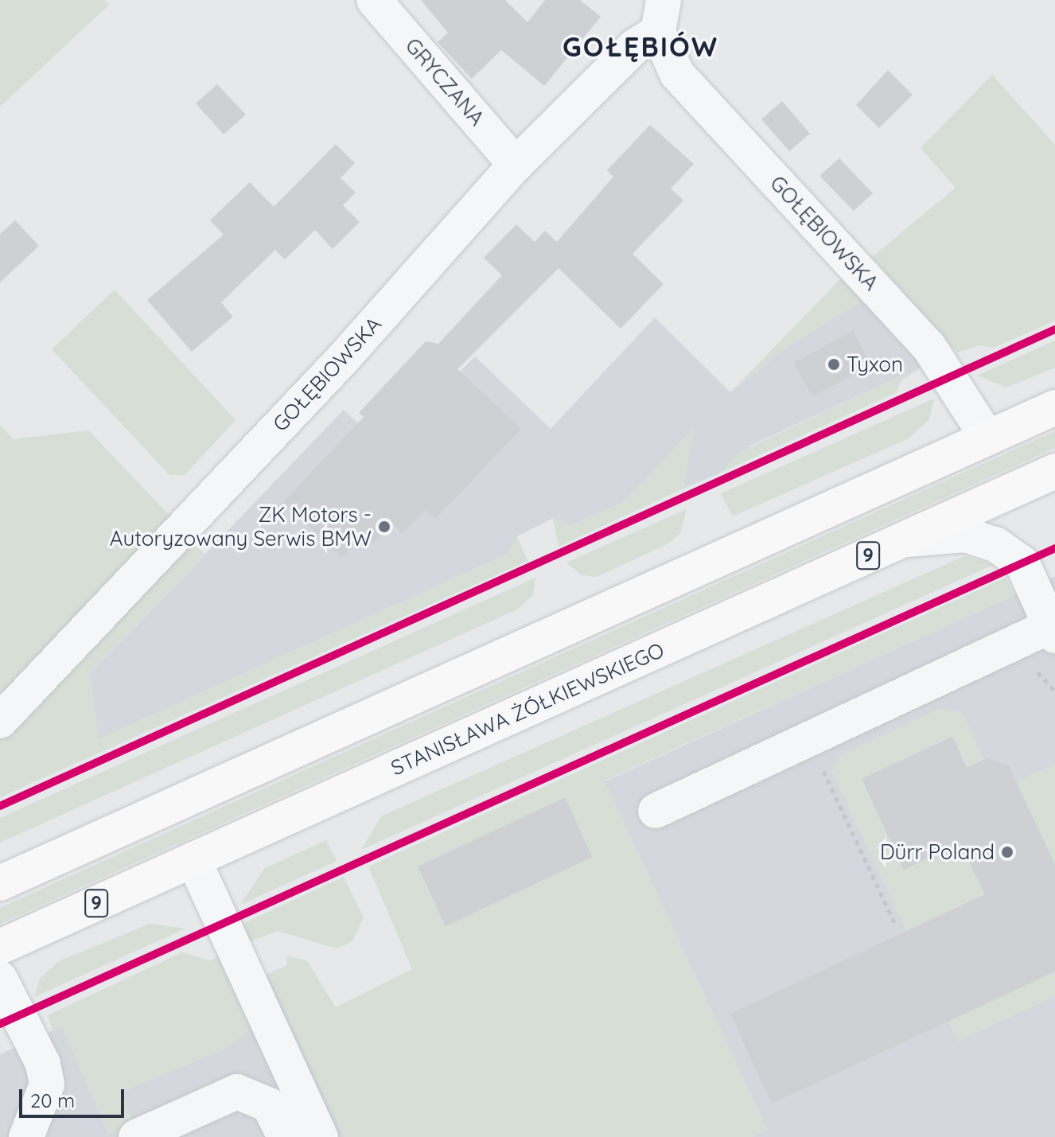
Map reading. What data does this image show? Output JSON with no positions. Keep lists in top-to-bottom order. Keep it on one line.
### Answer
{"streets":{"main road":["9","STANISŁAWA ŻÓŁKIEWSKIEGO"],"street":["GRYCZANA","GOŁĘBIOWSKA"]},"crossings":[["GRYCZANA","GOŁĘBIOWSKA"]],"districts":["GOŁĘBIÓW"],"places":["Tyxon","ZK Motors - Autoryzowany Serwis BMW","Dürr Poland"],"scale_bar":"20 m"}
